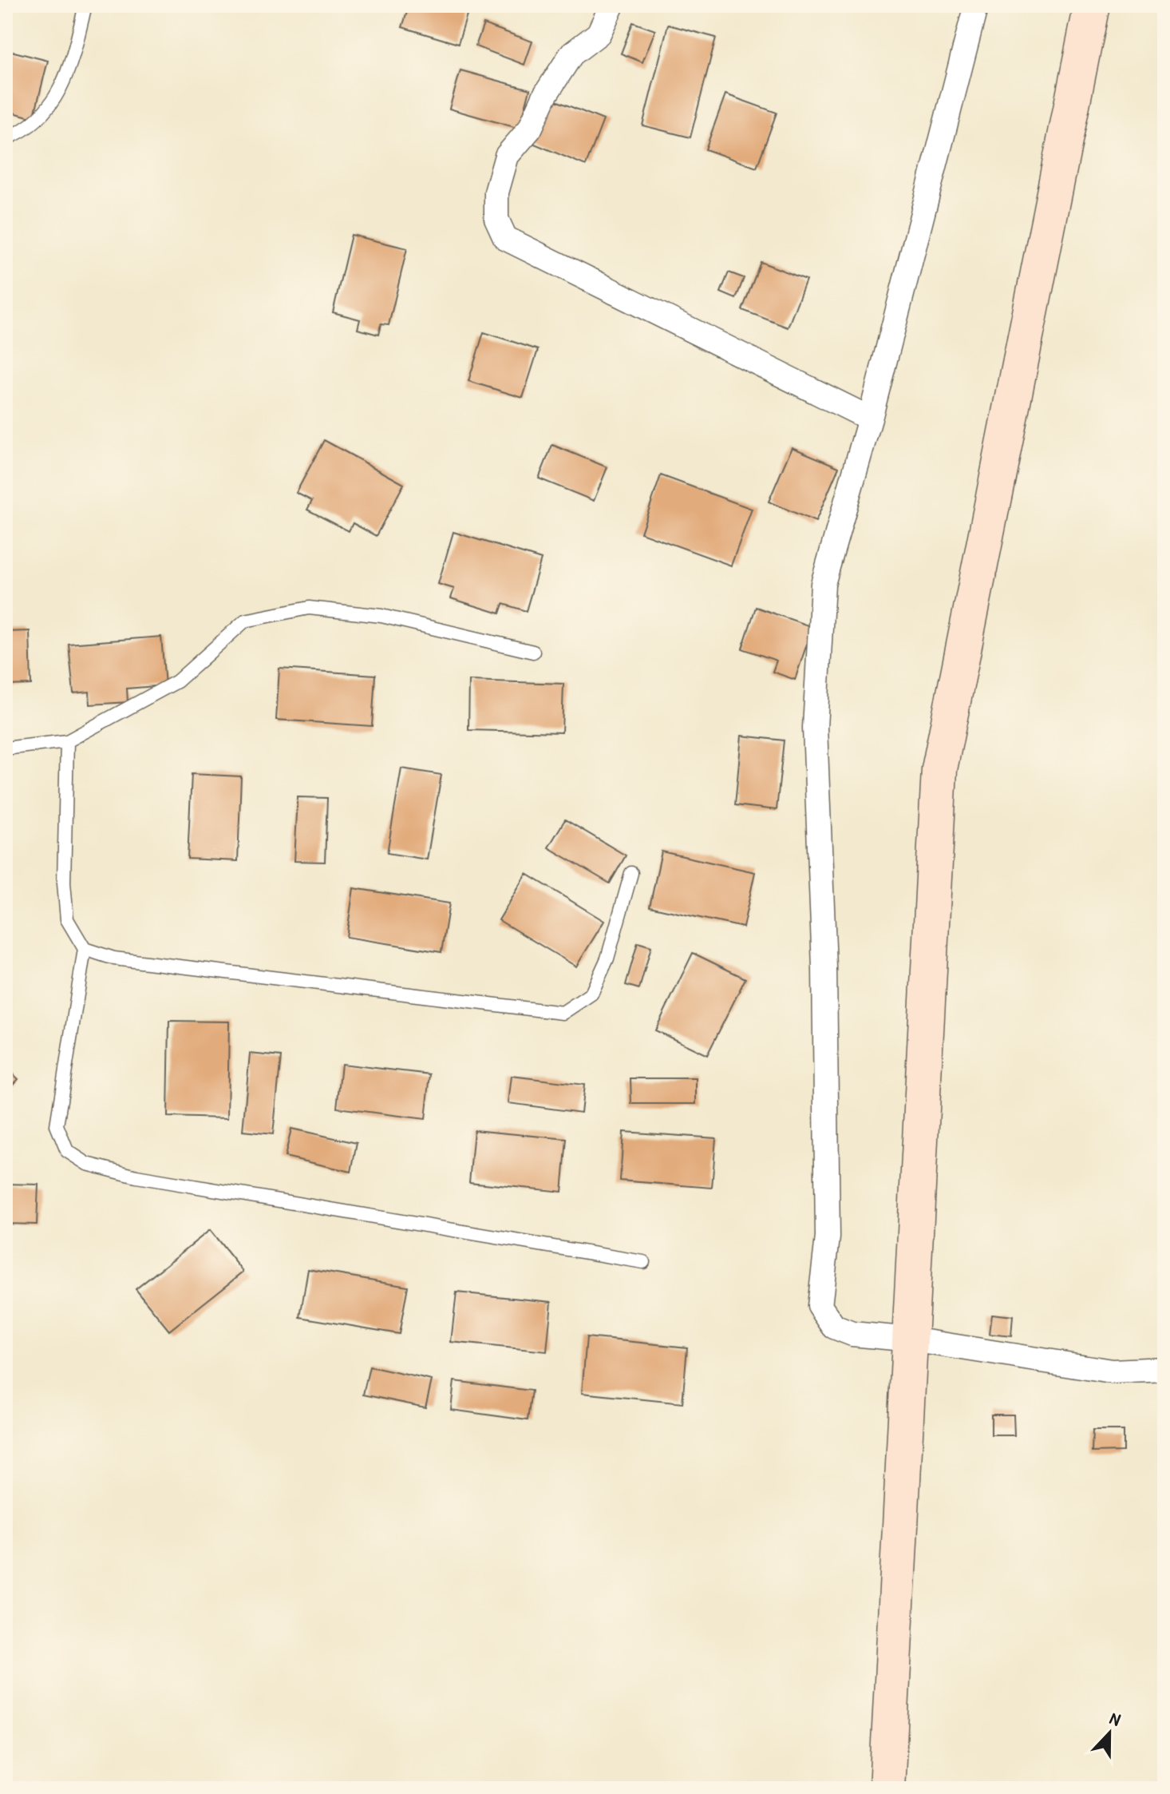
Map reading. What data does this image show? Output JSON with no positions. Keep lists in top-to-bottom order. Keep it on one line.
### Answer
{"north":"top"}
